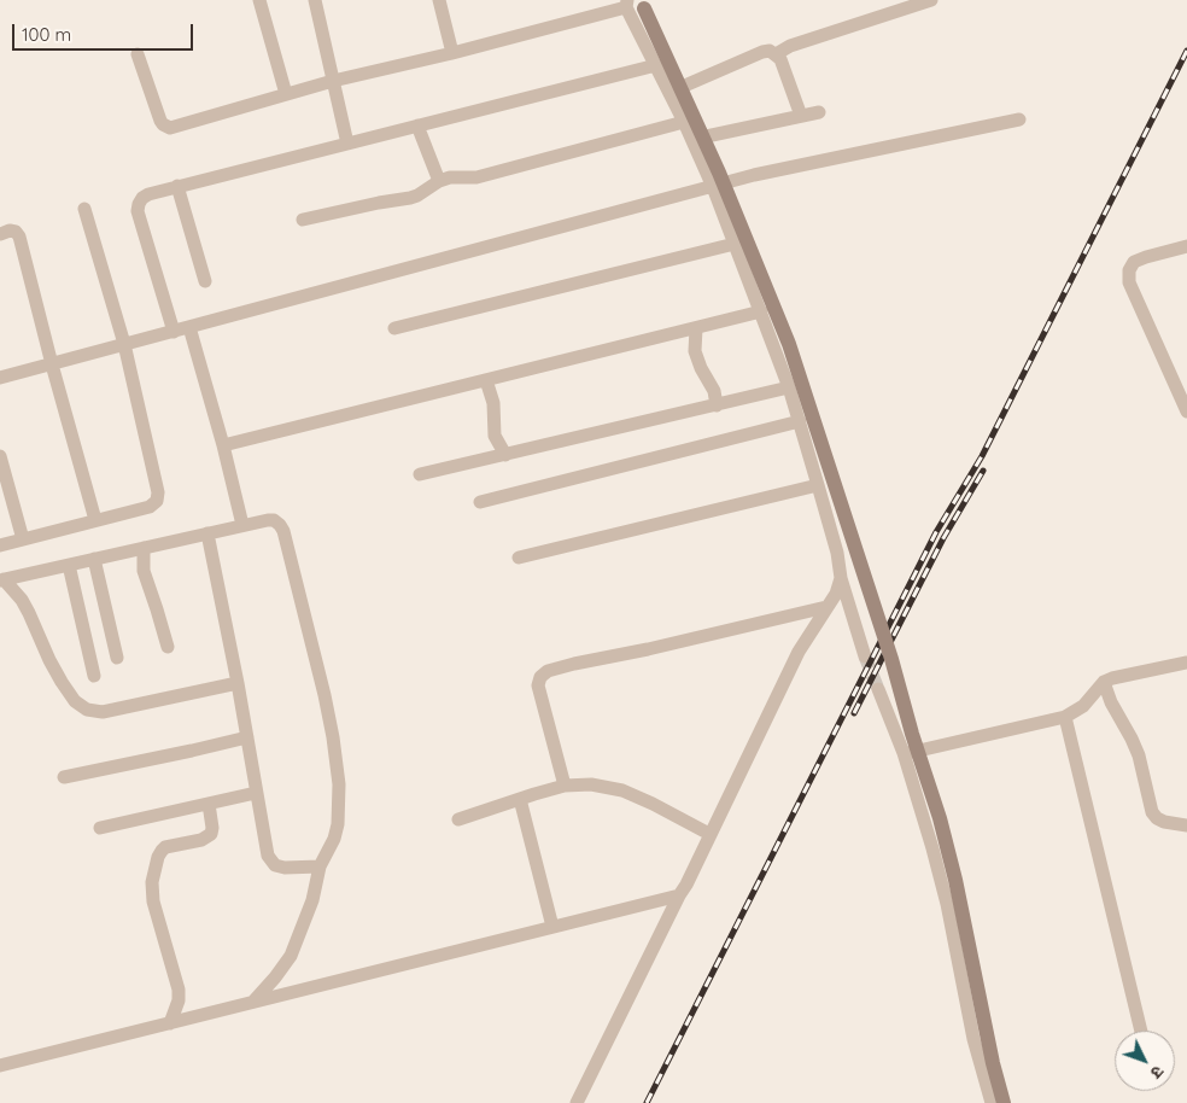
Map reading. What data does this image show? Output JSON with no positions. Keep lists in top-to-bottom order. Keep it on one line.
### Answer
{"scale_bar":"100 m","north":"bottom right"}
